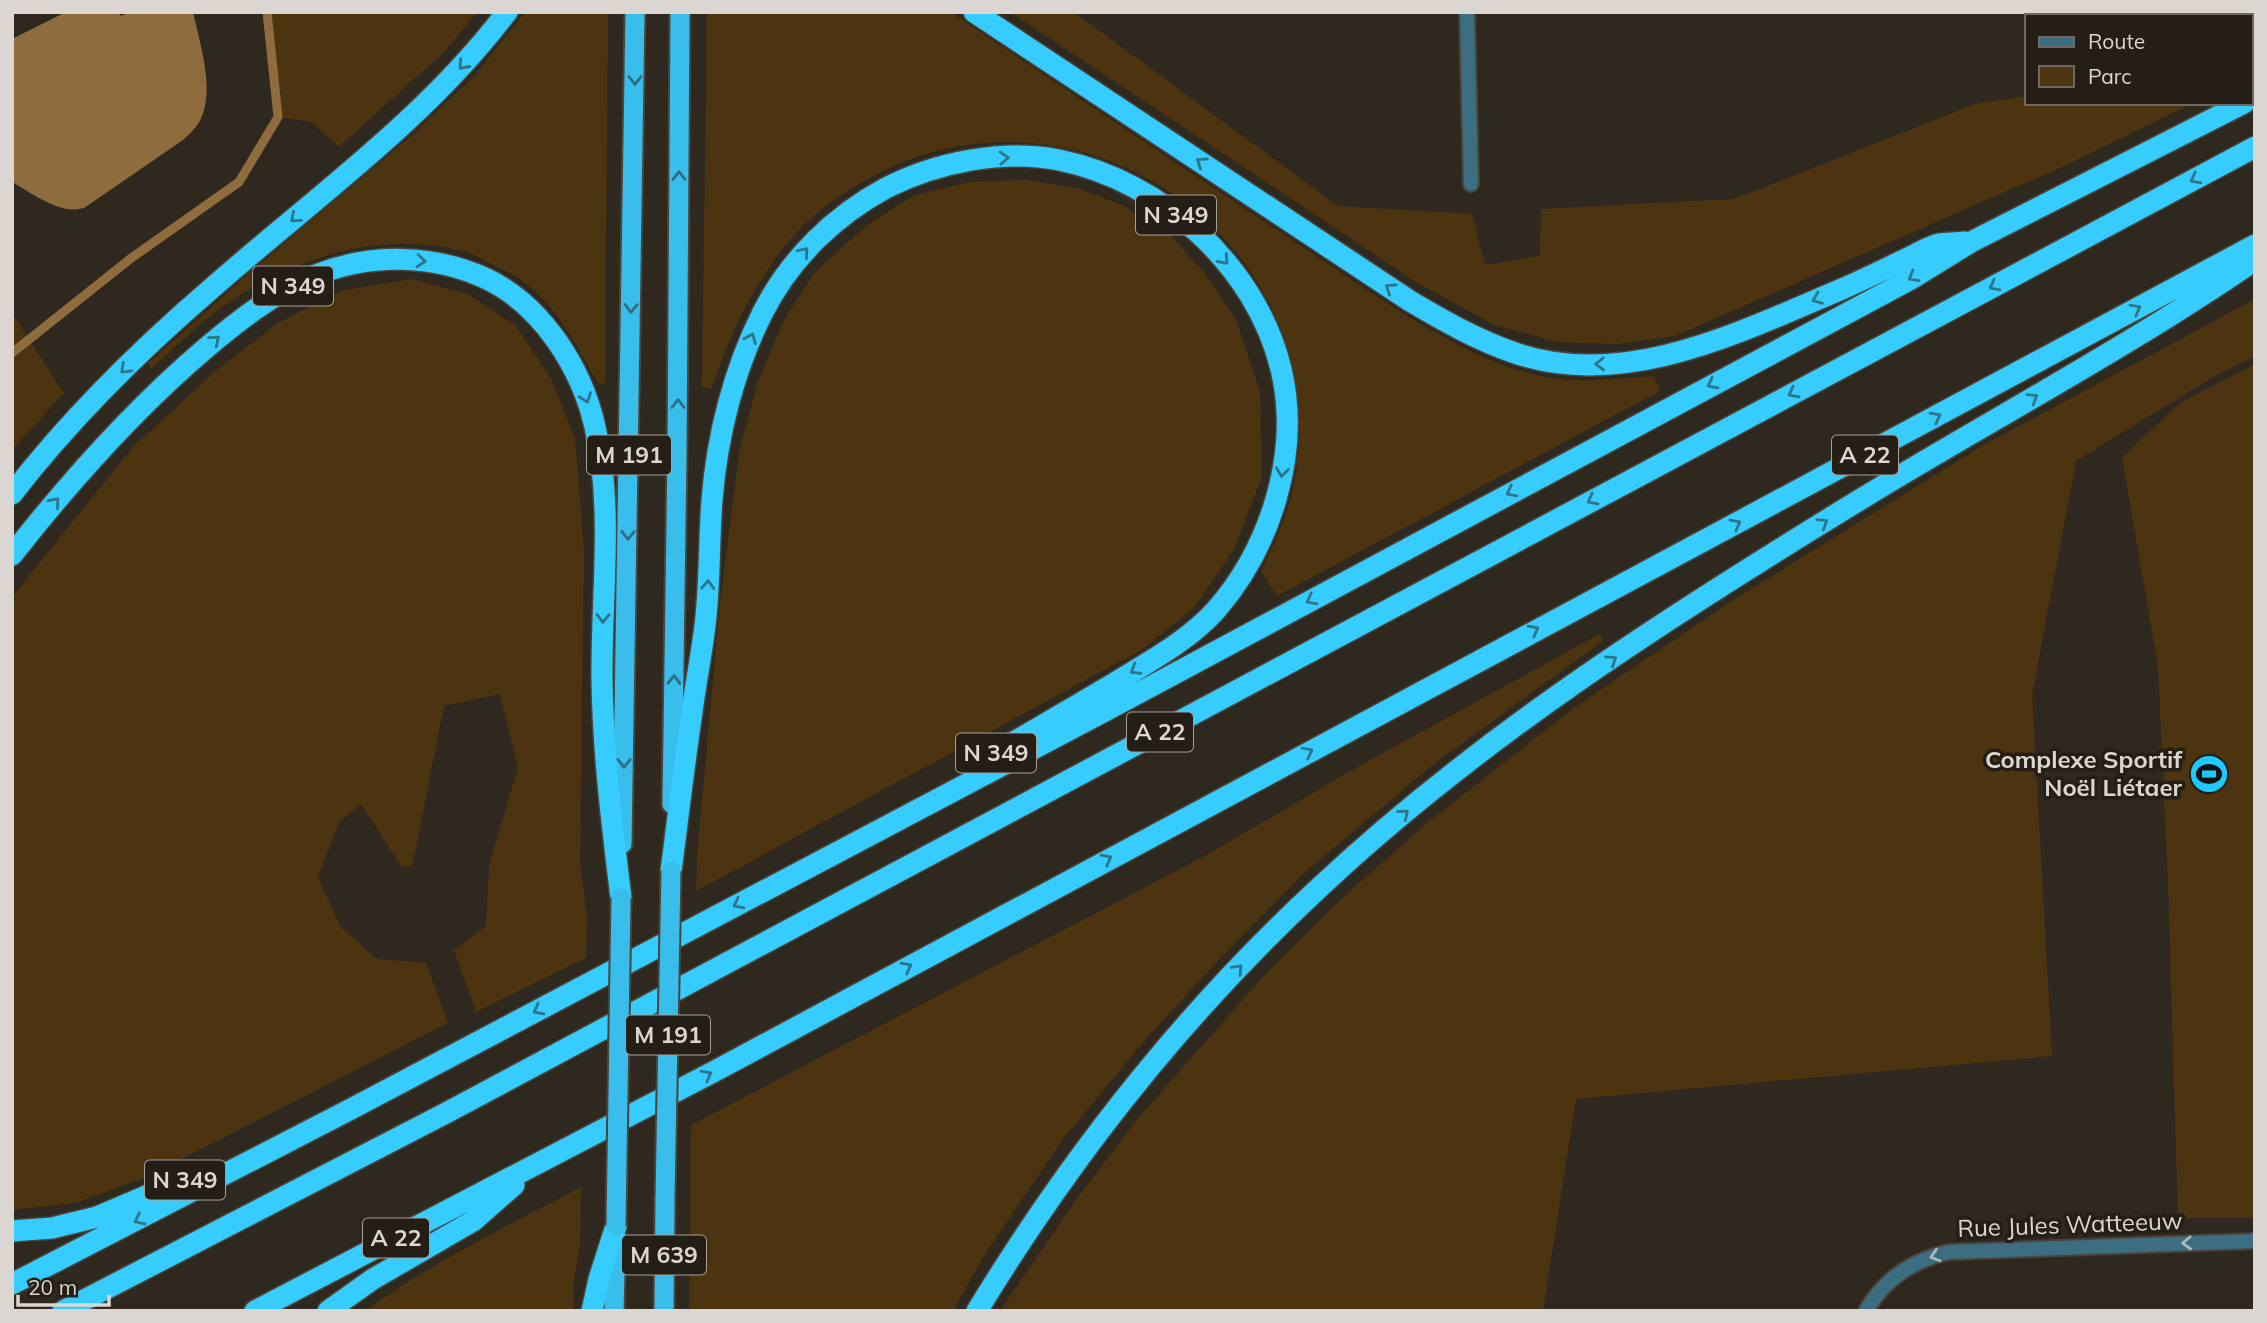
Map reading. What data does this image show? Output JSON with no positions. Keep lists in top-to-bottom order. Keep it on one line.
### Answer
{"streets":{"highway":["N 349","M 191","A 22","M 639"],"street":["Rue Jules Watteeuw"]},"crossings":[["N 349","M 191"],["M 191","M 639"]],"one_way":["Rue Jules Watteeuw"],"places":{"sports":["Complexe Sportif Noël Liétaer"]},"legend":["Route","Parc"],"scale_bar":"20 m"}
